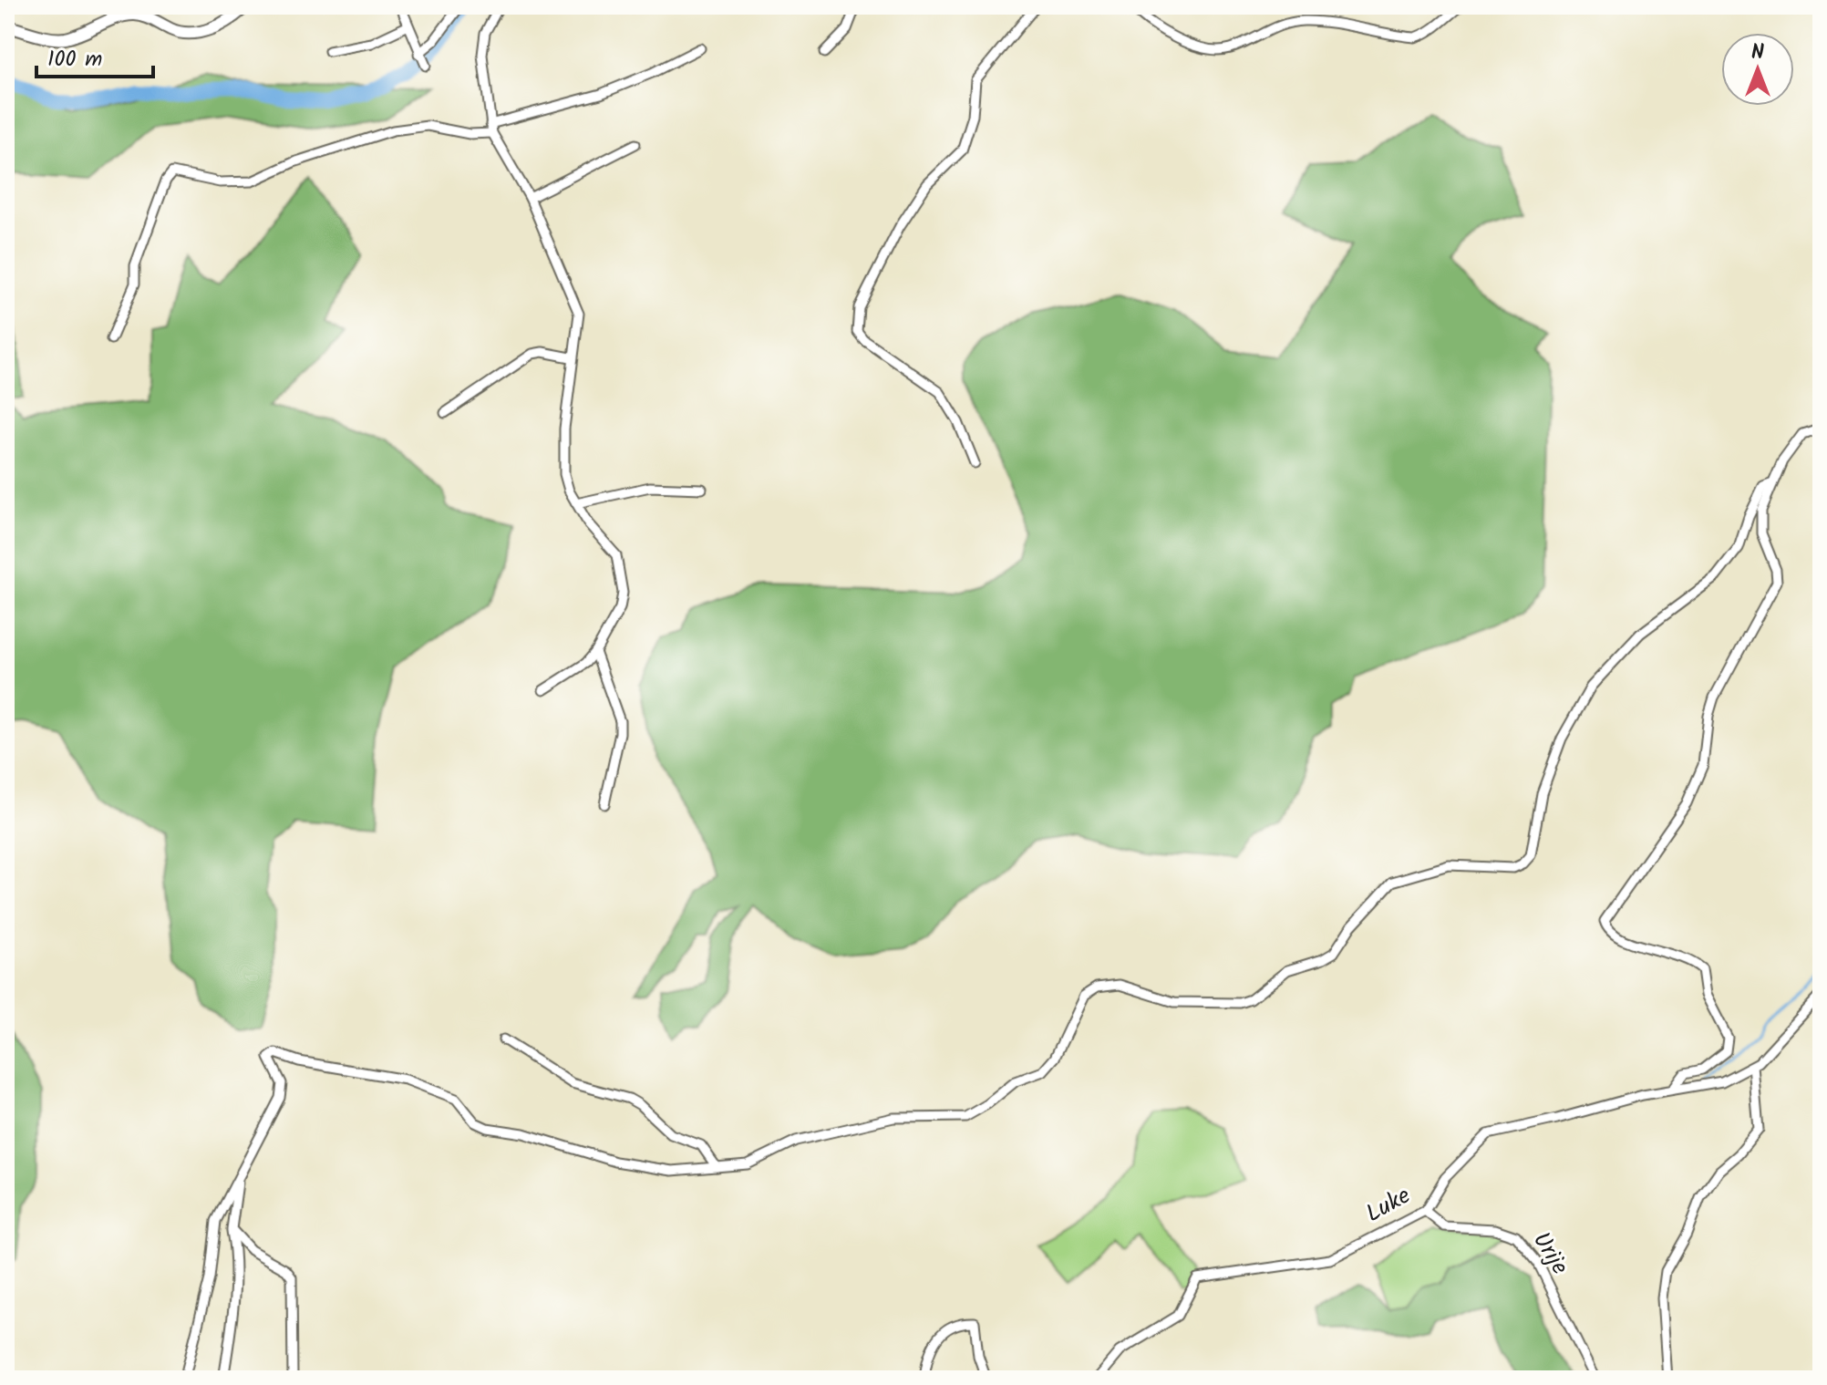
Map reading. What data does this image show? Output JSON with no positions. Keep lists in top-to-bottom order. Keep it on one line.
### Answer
{"streets":{"street":["Luke","Urije"]},"crossings":[["Luke","Urije"]],"scale_bar":"100 m","north":"top"}
